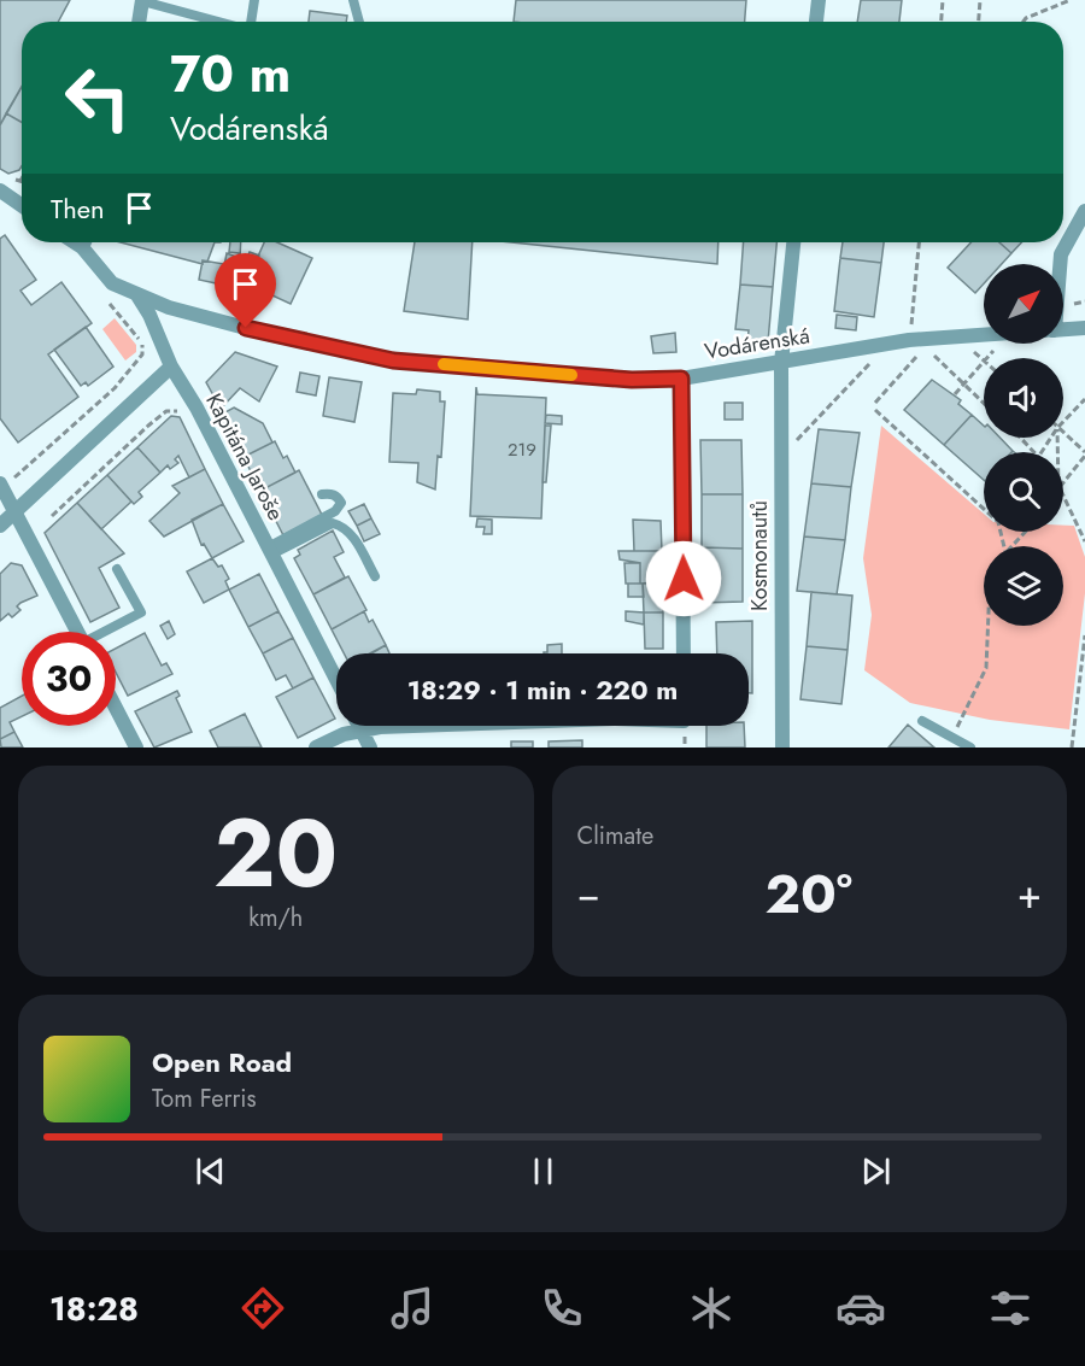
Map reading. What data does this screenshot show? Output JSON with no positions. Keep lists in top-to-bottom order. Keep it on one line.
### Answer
{"streets":{"street":["Vodárenská","Kapitána Jaroše","Kosmonautů"]},"crossings":[["Vodárenská","Kapitána Jaroše"],["Vodárenská","Kosmonautů"]],"house_numbers":["219"],"north":"top right","page":{"turn":["70 m","Vodárenská"],"then":"Then","limit":"30","trip":"18:29 · 1 min · 220 m","tile":[["20","km/h"],"Climate"],"heat":["−","20°","+"],"song":["Open Road","Tom Ferris"],"tabs":"18:28"}}
